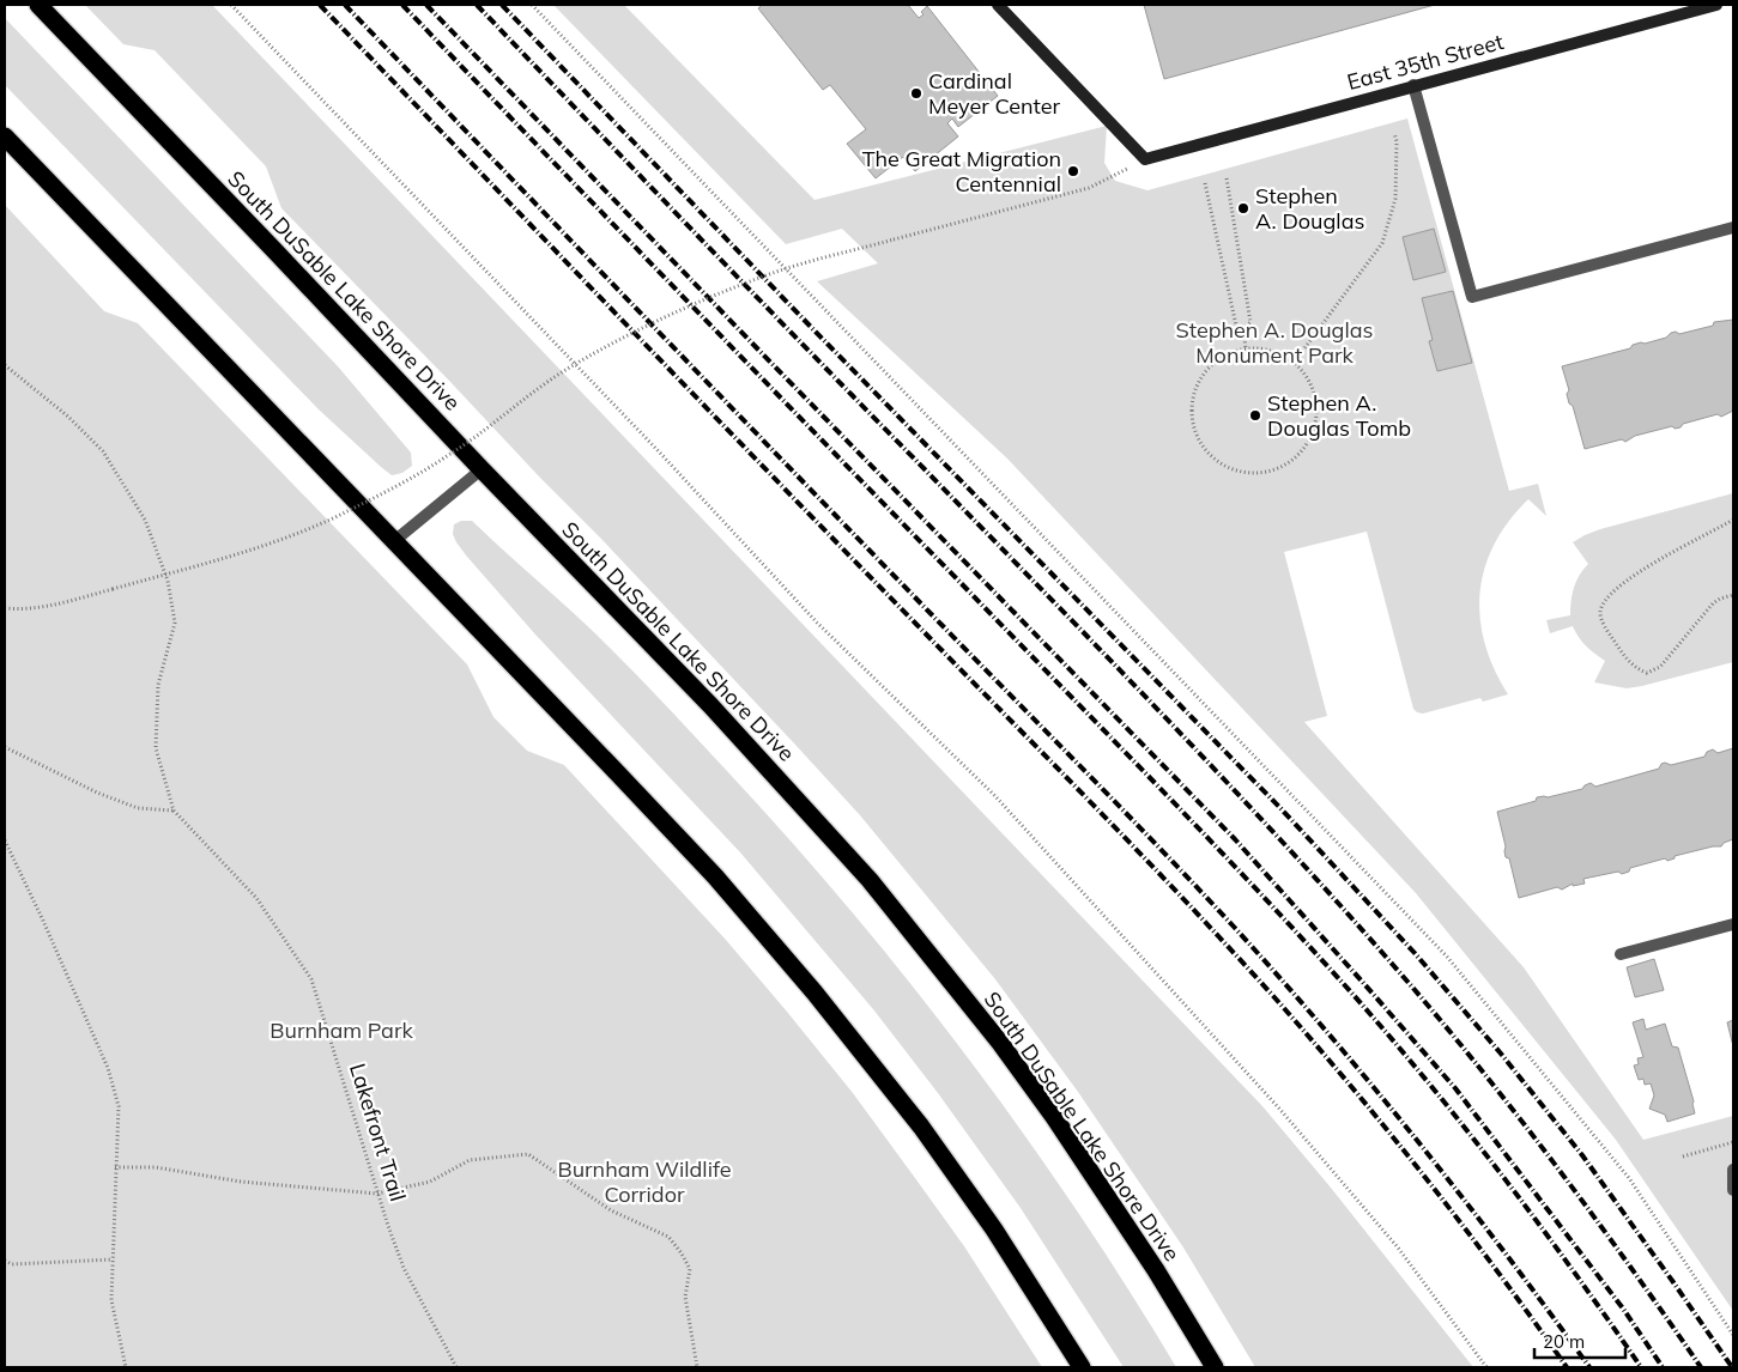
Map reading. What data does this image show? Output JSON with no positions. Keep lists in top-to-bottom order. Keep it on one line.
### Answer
{"streets":{"highway":["South DuSable Lake Shore Drive"],"street":["East 35th Street"],"path":["Lakefront Trail"]},"parks":["Stephen A. Douglas Monument Park","Burnham Park","Burnham Wildlife Corridor"],"places":["Cardinal Meyer Center","The Great Migration Centennial","Stephen A. Douglas","Stephen A. Douglas Tomb"],"scale_bar":"20 m"}
